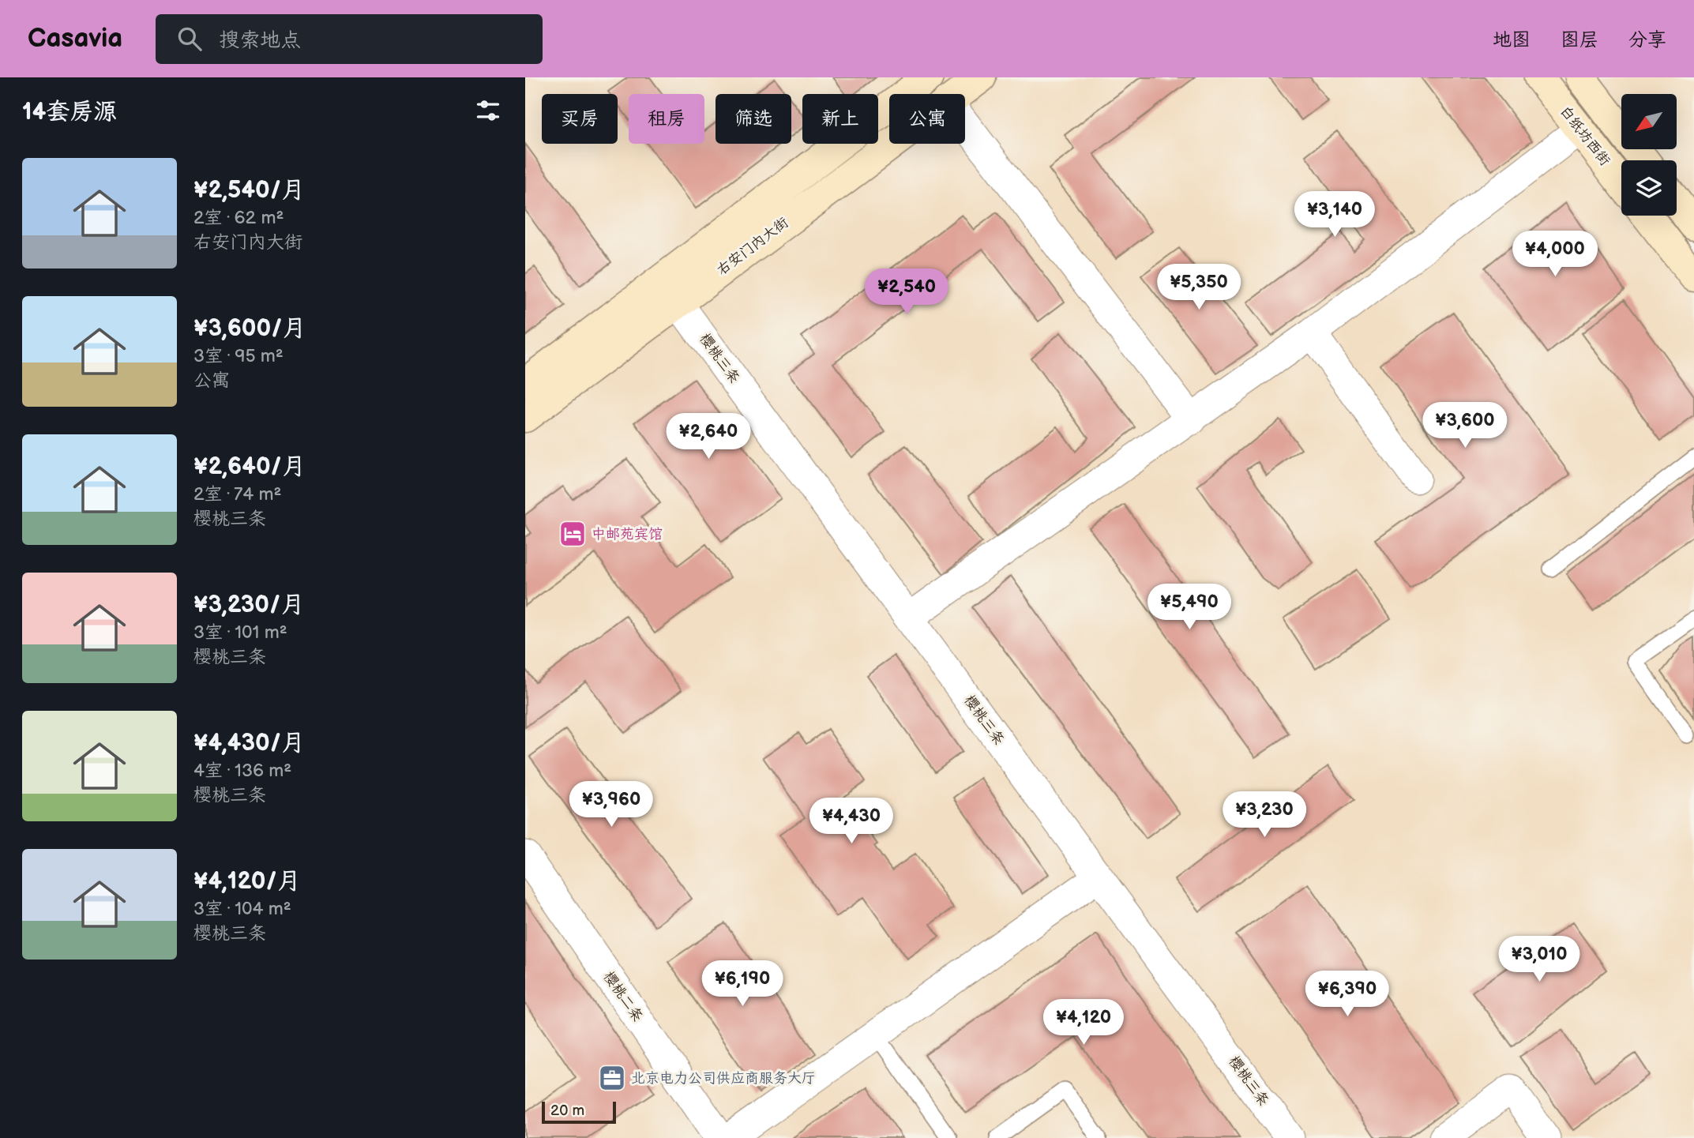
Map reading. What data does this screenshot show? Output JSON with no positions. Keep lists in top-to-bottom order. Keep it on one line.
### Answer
{"streets":{"main road":["白纸坊西街","右安门内大街"],"street":["樱桃三条","樱桃二条"]},"crossings":[["右安门内大街","樱桃三条"]],"places":{"hotel":["中邮苑宾馆"],"office":["北京电力公司供应商服务大厅"]},"scale_bar":"20 m","north":"bottom left","page":{"header":"Casavia","search":"搜索地点","nav":["地图","图层","分享"],"heading":"14套房源","chip":["买房","租房","筛选","新上","公寓"],"list":[{"name":"¥2,540/月","note":"2室 · 62 m² · 右安门内大街"},{"name":"¥3,600/月","note":"3室 · 95 m² · 公寓"},{"name":"¥2,640/月","note":"2室 · 74 m² · 樱桃三条"},{"name":"¥3,230/月","note":"3室 · 101 m² · 樱桃三条"},{"name":"¥4,430/月","note":"4室 · 136 m² · 樱桃三条"},{"name":"¥4,120/月","note":"3室 · 104 m² · 樱桃三条"}],"price":["¥3,140","¥4,000","¥5,350","¥2,540","¥3,600","¥2,640","¥5,490","¥3,960","¥3,230","¥4,430","¥3,010","¥6,190","¥6,390","¥4,120"],"scale":"20 m"}}
